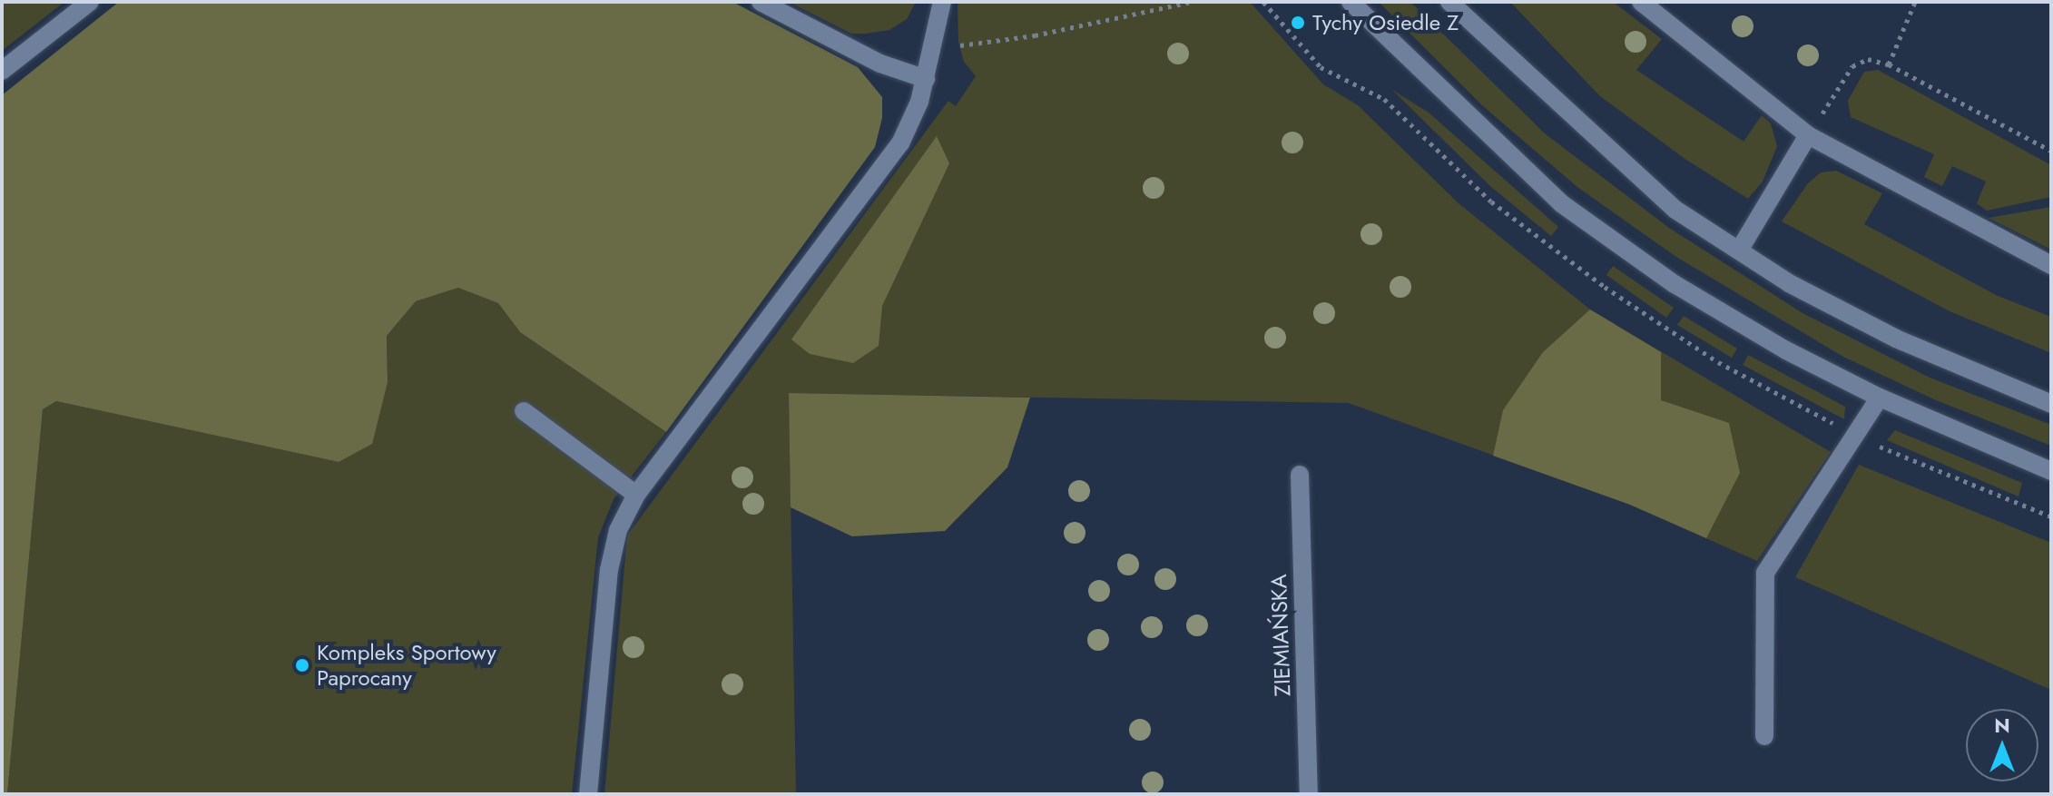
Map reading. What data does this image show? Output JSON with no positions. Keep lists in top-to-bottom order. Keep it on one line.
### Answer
{"streets":{"street":["ZIEMIAŃSKA"]},"places":["Tychy Osiedle Z","Kompleks Sportowy Paprocany"],"north":"top"}
